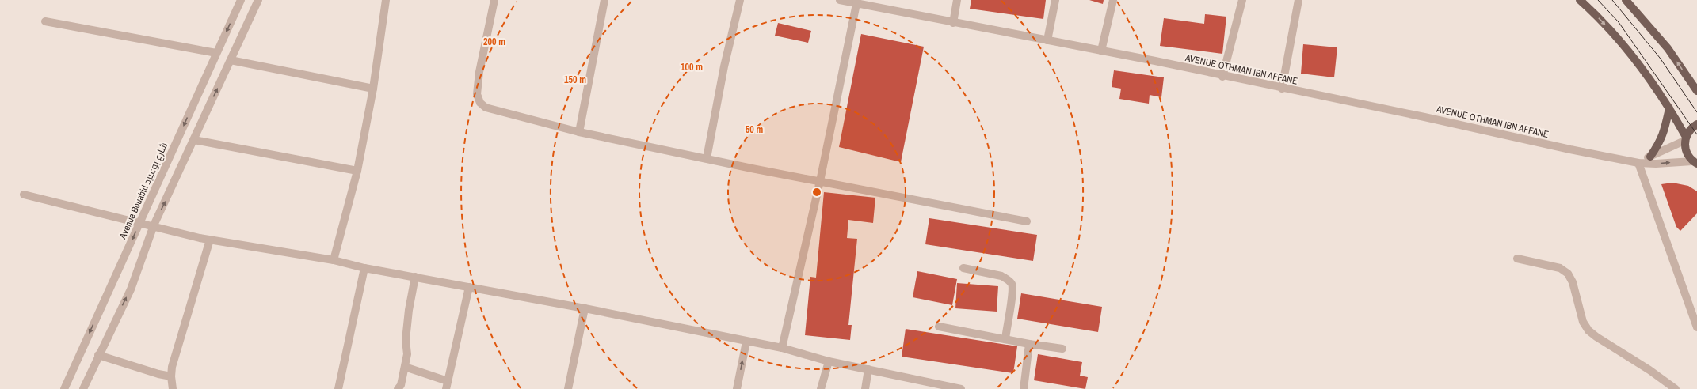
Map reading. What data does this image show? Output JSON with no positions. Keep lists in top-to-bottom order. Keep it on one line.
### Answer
{"streets":{"street":["AVENUE OTHMAN IBN AFFANE","Avenue Bouabid شارع بوعبيد"]},"rings":["200 m","100 m","150 m","50 m"]}
